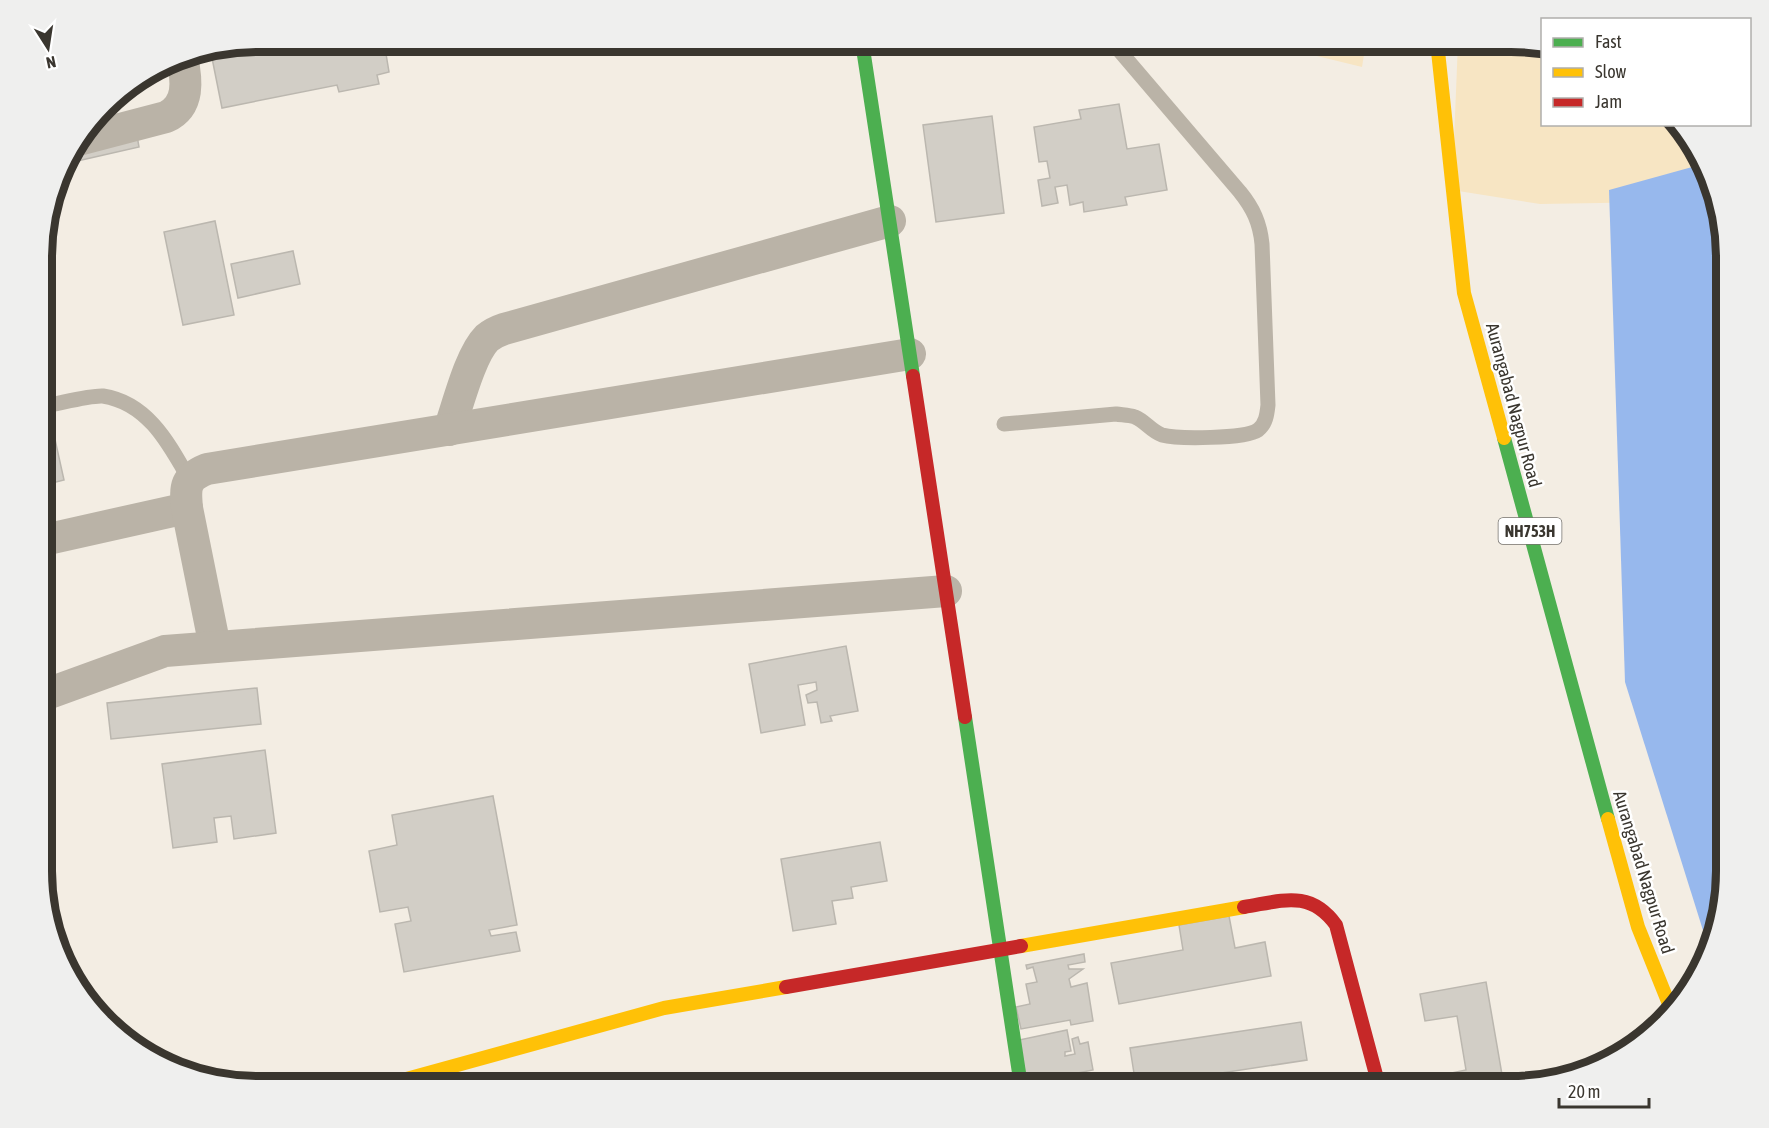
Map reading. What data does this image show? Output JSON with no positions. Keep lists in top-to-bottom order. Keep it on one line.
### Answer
{"streets":{"main road":["Aurangabad Nagpur Road","NH753H"]},"legend":["Fast","Slow","Jam"],"scale_bar":"20 m","north":"bottom"}
